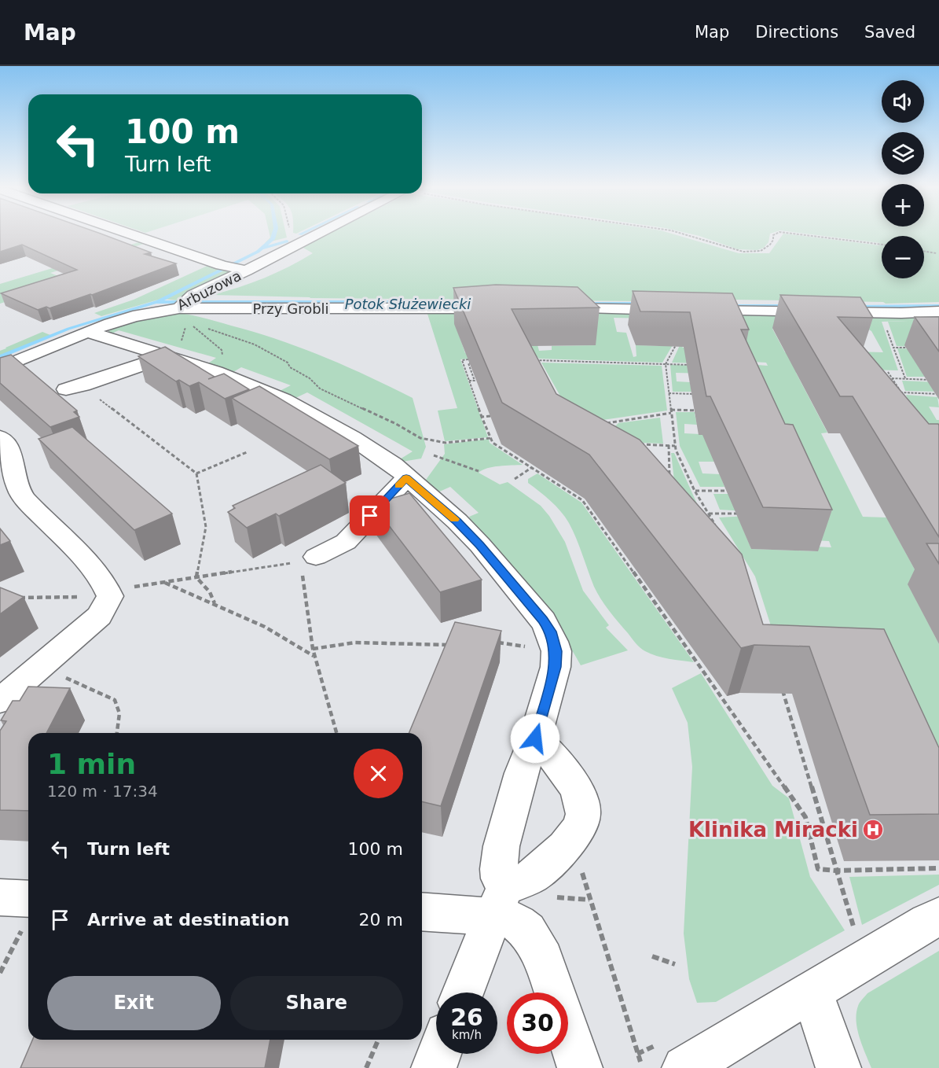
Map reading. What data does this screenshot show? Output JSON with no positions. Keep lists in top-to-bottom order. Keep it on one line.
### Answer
{"streets":{"street":["Arbuzowa","Przy Grobli"]},"crossings":[["Arbuzowa","Przy Grobli"]],"water":["Potok Służewiecki"],"places":{"hospital":["Klinika Miracki"]},"page":{"header":"Map","nav":["Map","Directions","Saved"],"map_buttons":["+","−"],"turn":["100 m","Turn left"],"heading":["1 min","120 m · 17:34"],"list":[{"name":"Turn left","value":"100 m"},{"name":"Arrive at destination","value":"20 m"}],"buttons":["Exit","Share"],"speed":"26 km/h","limit":"30"}}
